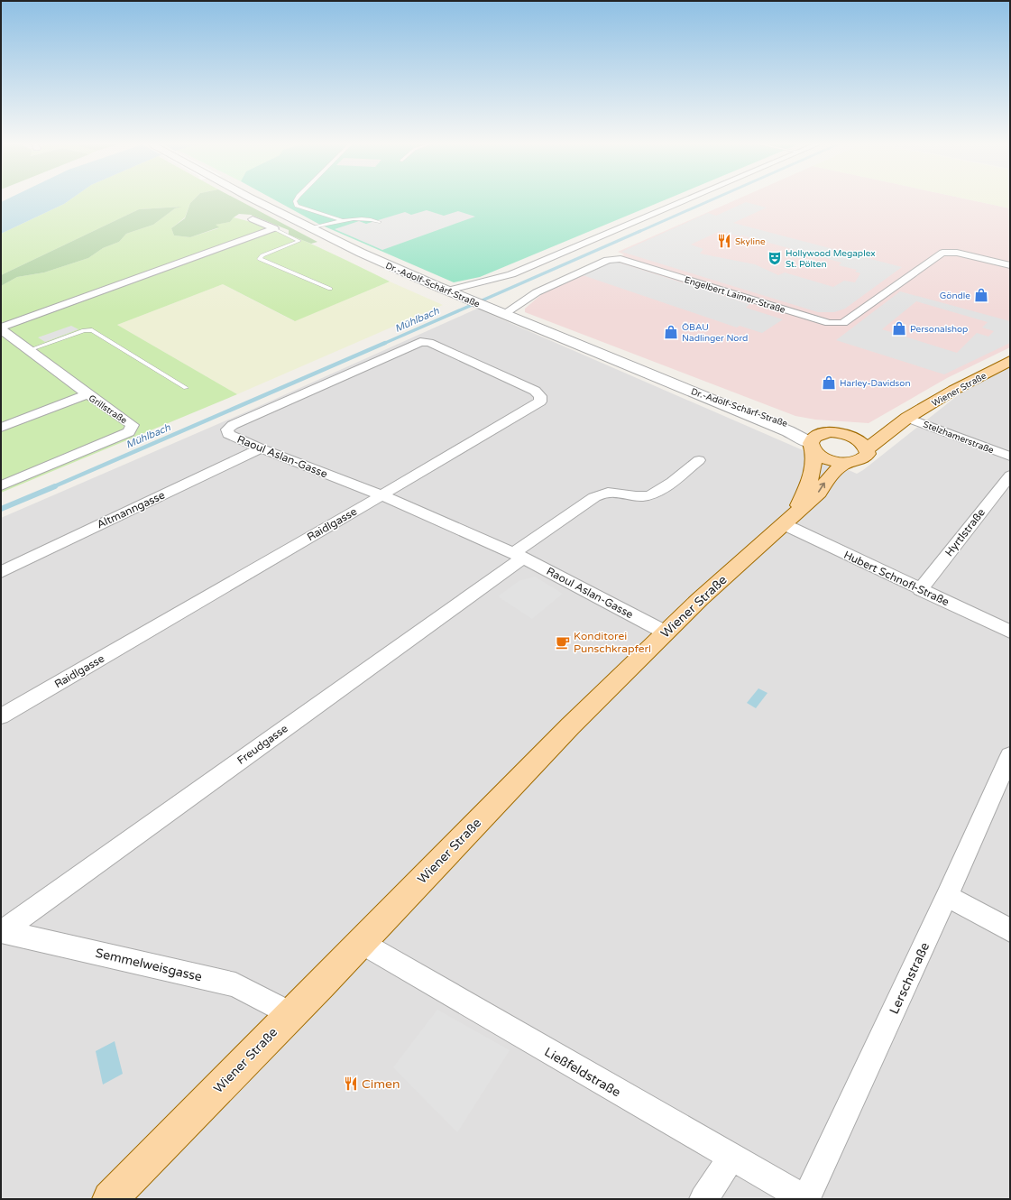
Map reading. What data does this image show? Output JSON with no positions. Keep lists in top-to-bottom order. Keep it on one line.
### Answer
{"streets":{"main road":["Wiener Straße"],"street":["Dr.-Adolf-Schärf-Straße","Engelbert Laimer-Straße","Grillstraße","Stelzhamerstraße","Raoul Aslan-Gasse","Altmanngasse","Raidlgasse","Hyrtlstraße","Hubert Schnofl-Straße","Freudgasse","Semmelweisgasse","Lerschstraße","Ließfeldstraße"]},"crossings":[["Dr.-Adolf-Schärf-Straße","Engelbert Laimer-Straße"],["Wiener Straße","Stelzhamerstraße"],["Wiener Straße","Raoul Aslan-Gasse"],["Wiener Straße","Hubert Schnofl-Straße"],["Wiener Straße","Semmelweisgasse"],["Wiener Straße","Ließfeldstraße"],["Raoul Aslan-Gasse","Altmanngasse"],["Raoul Aslan-Gasse","Raidlgasse"],["Raoul Aslan-Gasse","Freudgasse"],["Hyrtlstraße","Hubert Schnofl-Straße"],["Freudgasse","Semmelweisgasse"],["Lerschstraße","Ließfeldstraße"]],"water":["Mühlbach"],"places":{"restaurant":["Skyline","Cimen"],"theatre":["Hollywood Megaplex St. Pölten"],"shop":["Göndle","Personalshop","ÖBAU Nadlinger Nord","Harley-Davidson"],"cafe":["Konditorei Punschkrapferl"]}}
